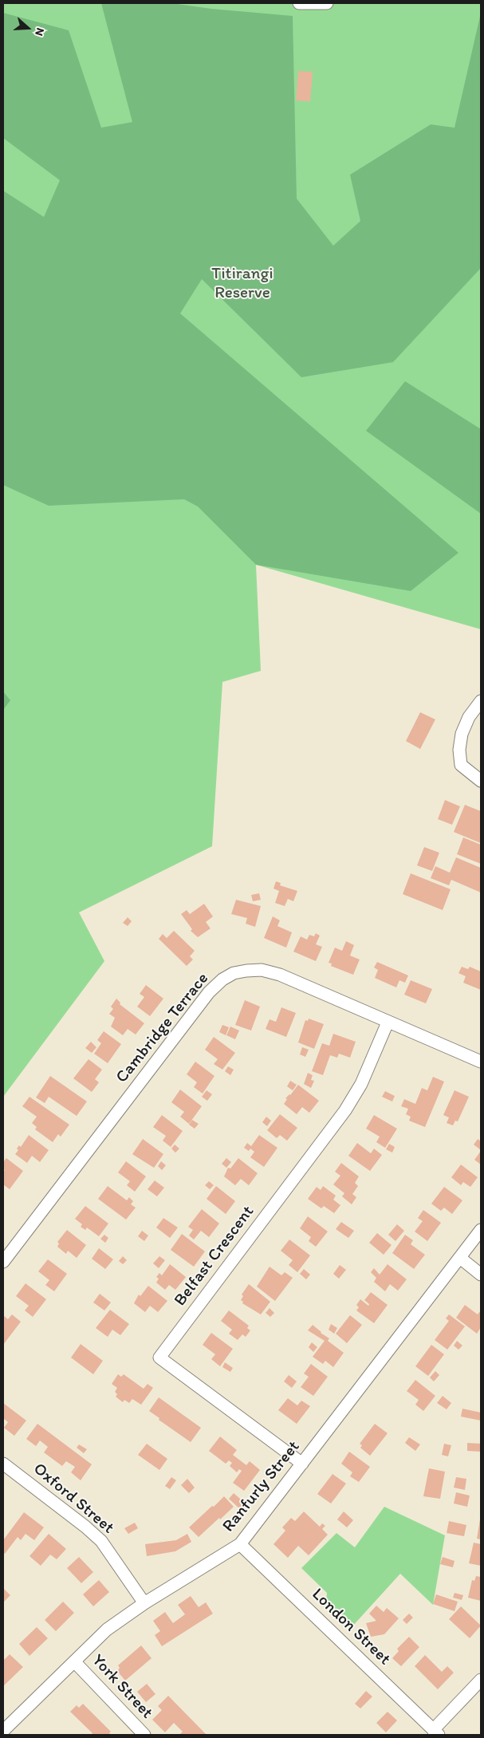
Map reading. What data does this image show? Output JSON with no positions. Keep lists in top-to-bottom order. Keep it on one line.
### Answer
{"streets":{"street":["Cambridge Terrace","Belfast Crescent","Ranfurly Street","Oxford Street","London Street","York Street"]},"crossings":[["Cambridge Terrace","Belfast Crescent"],["Belfast Crescent","Ranfurly Street"],["Ranfurly Street","Oxford Street"],["Ranfurly Street","London Street"],["Ranfurly Street","York Street"]],"parks":["Titirangi Reserve"],"north":"right"}
